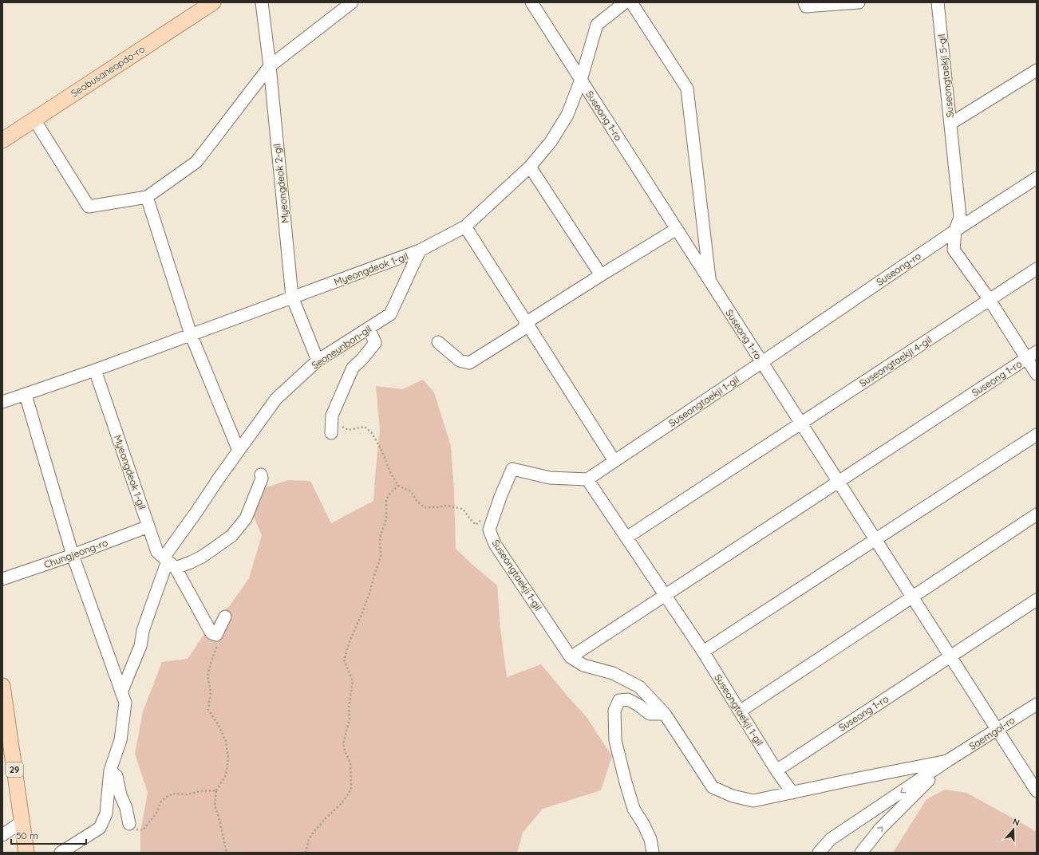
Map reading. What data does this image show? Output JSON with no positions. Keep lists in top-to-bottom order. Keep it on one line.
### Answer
{"streets":{"main road":["Seobusaneopdo-ro","29"],"street":["Suseongtaekji 5-gil","Suseong 1-ro","Myeongdeok 2-gil","Myeongdeok 1-gil","Suseong-ro","Seoneunbon-gil","Suseongtaekji 4-gil","Suseongtaekji 1-gil","Chungjeong-ro","Saemgol-ro"]},"crossings":[["Suseong 1-ro","Myeongdeok 1-gil"],["Suseong 1-ro","Suseong-ro"],["Suseong 1-ro","Suseongtaekji 4-gil"],["Suseong 1-ro","Suseongtaekji 1-gil"],["Suseong 1-ro","Saemgol-ro"],["Myeongdeok 2-gil","Myeongdeok 1-gil"],["Myeongdeok 2-gil","Seoneunbon-gil"],["Myeongdeok 1-gil","Seoneunbon-gil"],["Myeongdeok 1-gil","Chungjeong-ro"],["Suseong-ro","Suseongtaekji 1-gil"],["Suseongtaekji 1-gil","Saemgol-ro"]],"scale_bar":"50 m","north":"top"}
